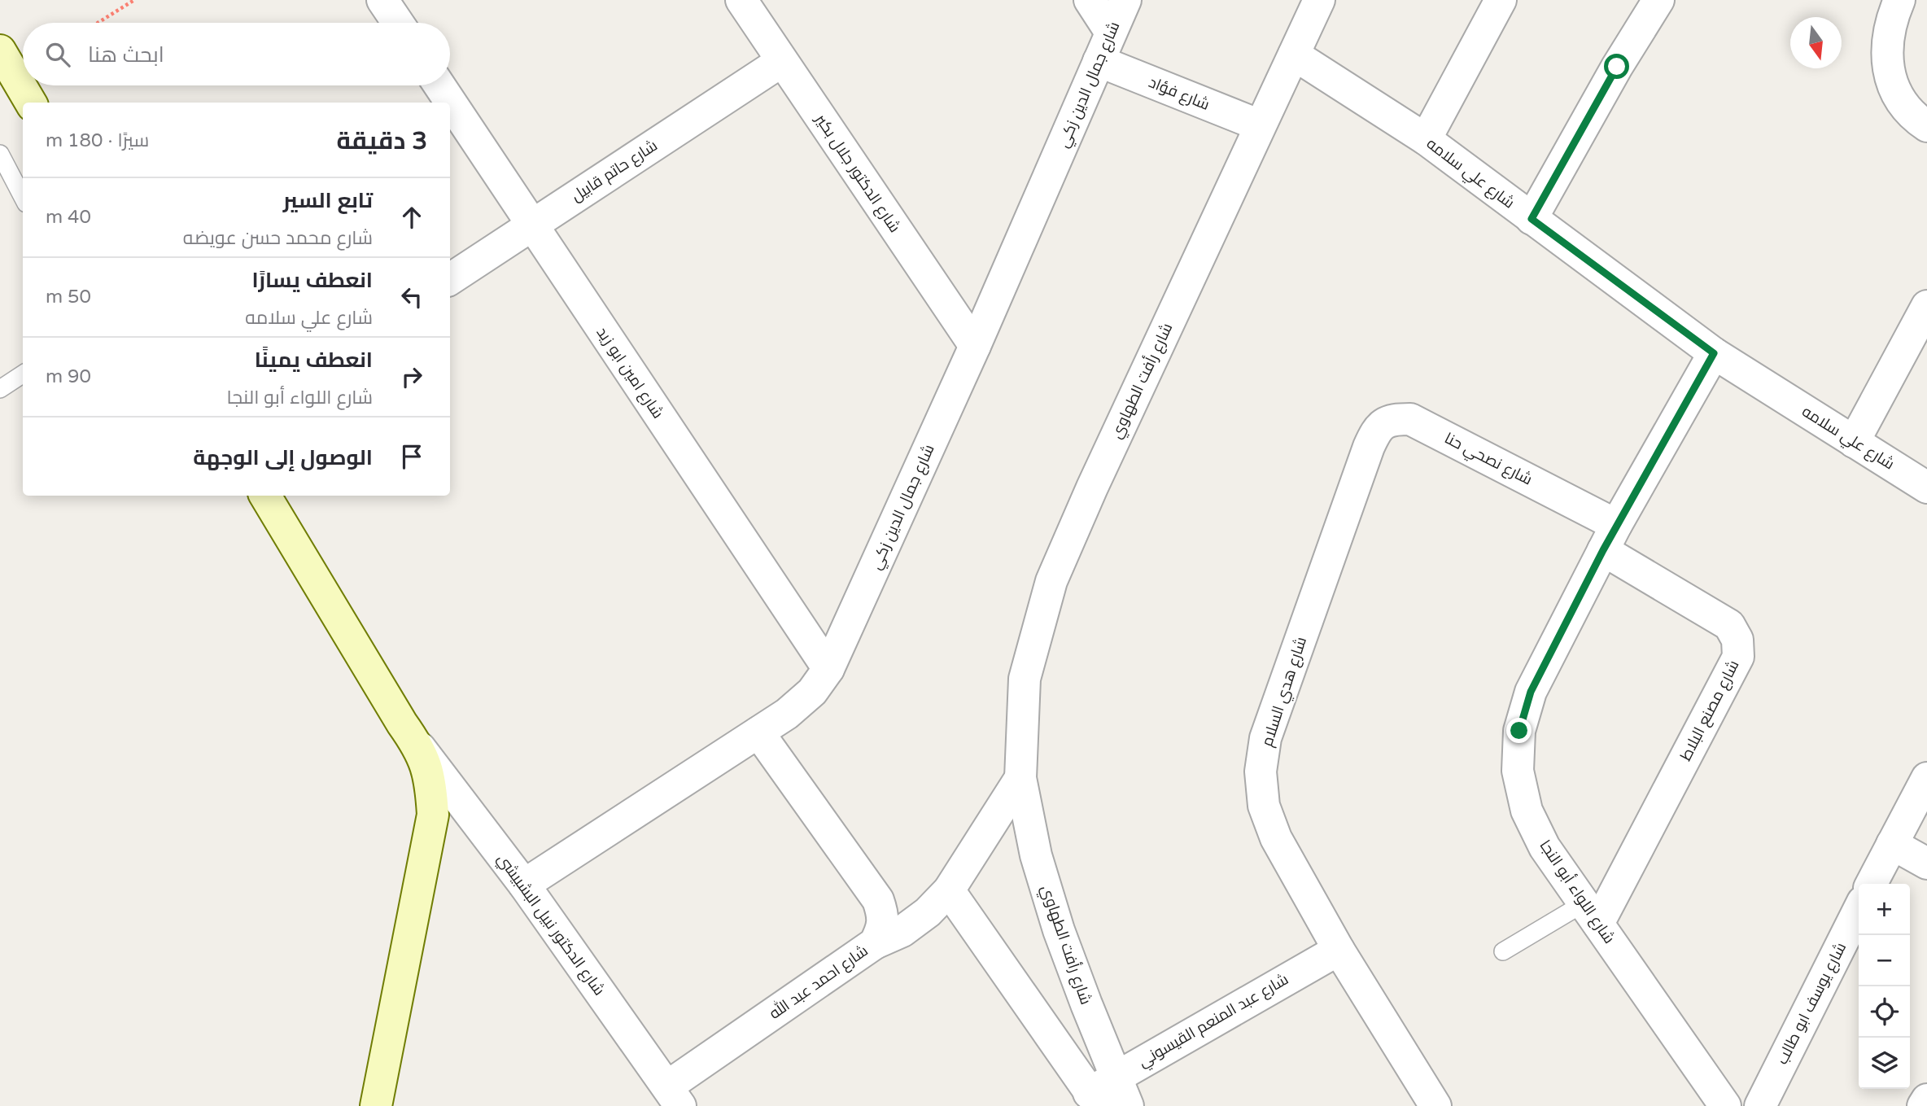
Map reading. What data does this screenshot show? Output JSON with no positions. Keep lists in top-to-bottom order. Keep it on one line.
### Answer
{"streets":{"street":["شارع جمال الدين زكي","شارع فؤاد","شارع حاتم قابيل","شارع الدكتور جلال بكير","شارع علي سلامه","شارع امين ابو زيد","شارع رأفت الطهاوي","شارع نصحي حنا","شارع هدي السلام","شارع مصنع البلاط","شارع اللواء أبو النجا","شارع الدكتور نبيل البشبيشي","شارع احمد عبد الله","شارع يوسف ابو طالب","شارع عبد المنعم القيسوني"]},"crossings":[["شارع جمال الدين زكي","شارع فؤاد"],["شارع جمال الدين زكي","شارع الدكتور جلال بكير"],["شارع جمال الدين زكي","شارع امين ابو زيد"],["شارع جمال الدين زكي","شارع الدكتور نبيل البشبيشي"],["شارع جمال الدين زكي","شارع احمد عبد الله"],["شارع فؤاد","شارع رأفت الطهاوي"],["شارع حاتم قابيل","شارع الدكتور جلال بكير"],["شارع حاتم قابيل","شارع امين ابو زيد"],["شارع علي سلامه","شارع رأفت الطهاوي"],["شارع علي سلامه","شارع اللواء أبو النجا"],["شارع رأفت الطهاوي","شارع عبد المنعم القيسوني"],["شارع نصحي حنا","شارع هدي السلام"],["شارع نصحي حنا","شارع مصنع البلاط"],["شارع نصحي حنا","شارع اللواء أبو النجا"],["شارع هدي السلام","شارع عبد المنعم القيسوني"],["شارع مصنع البلاط","شارع اللواء أبو النجا"],["شارع الدكتور نبيل البشبيشي","شارع احمد عبد الله"]],"north":"bottom","page":{"search":"ابحث هنا","heading":["3 دقيقة","سيرًا · 180 m"],"list":[["تابع السير","شارع محمد حسن عويضه","40 m"],["انعطف يسارًا","شارع علي سلامه","50 m"],["انعطف يمينًا","شارع اللواء أبو النجا","90 m"],"الوصول إلى الوجهة"],"map_buttons":["+","−"]}}
